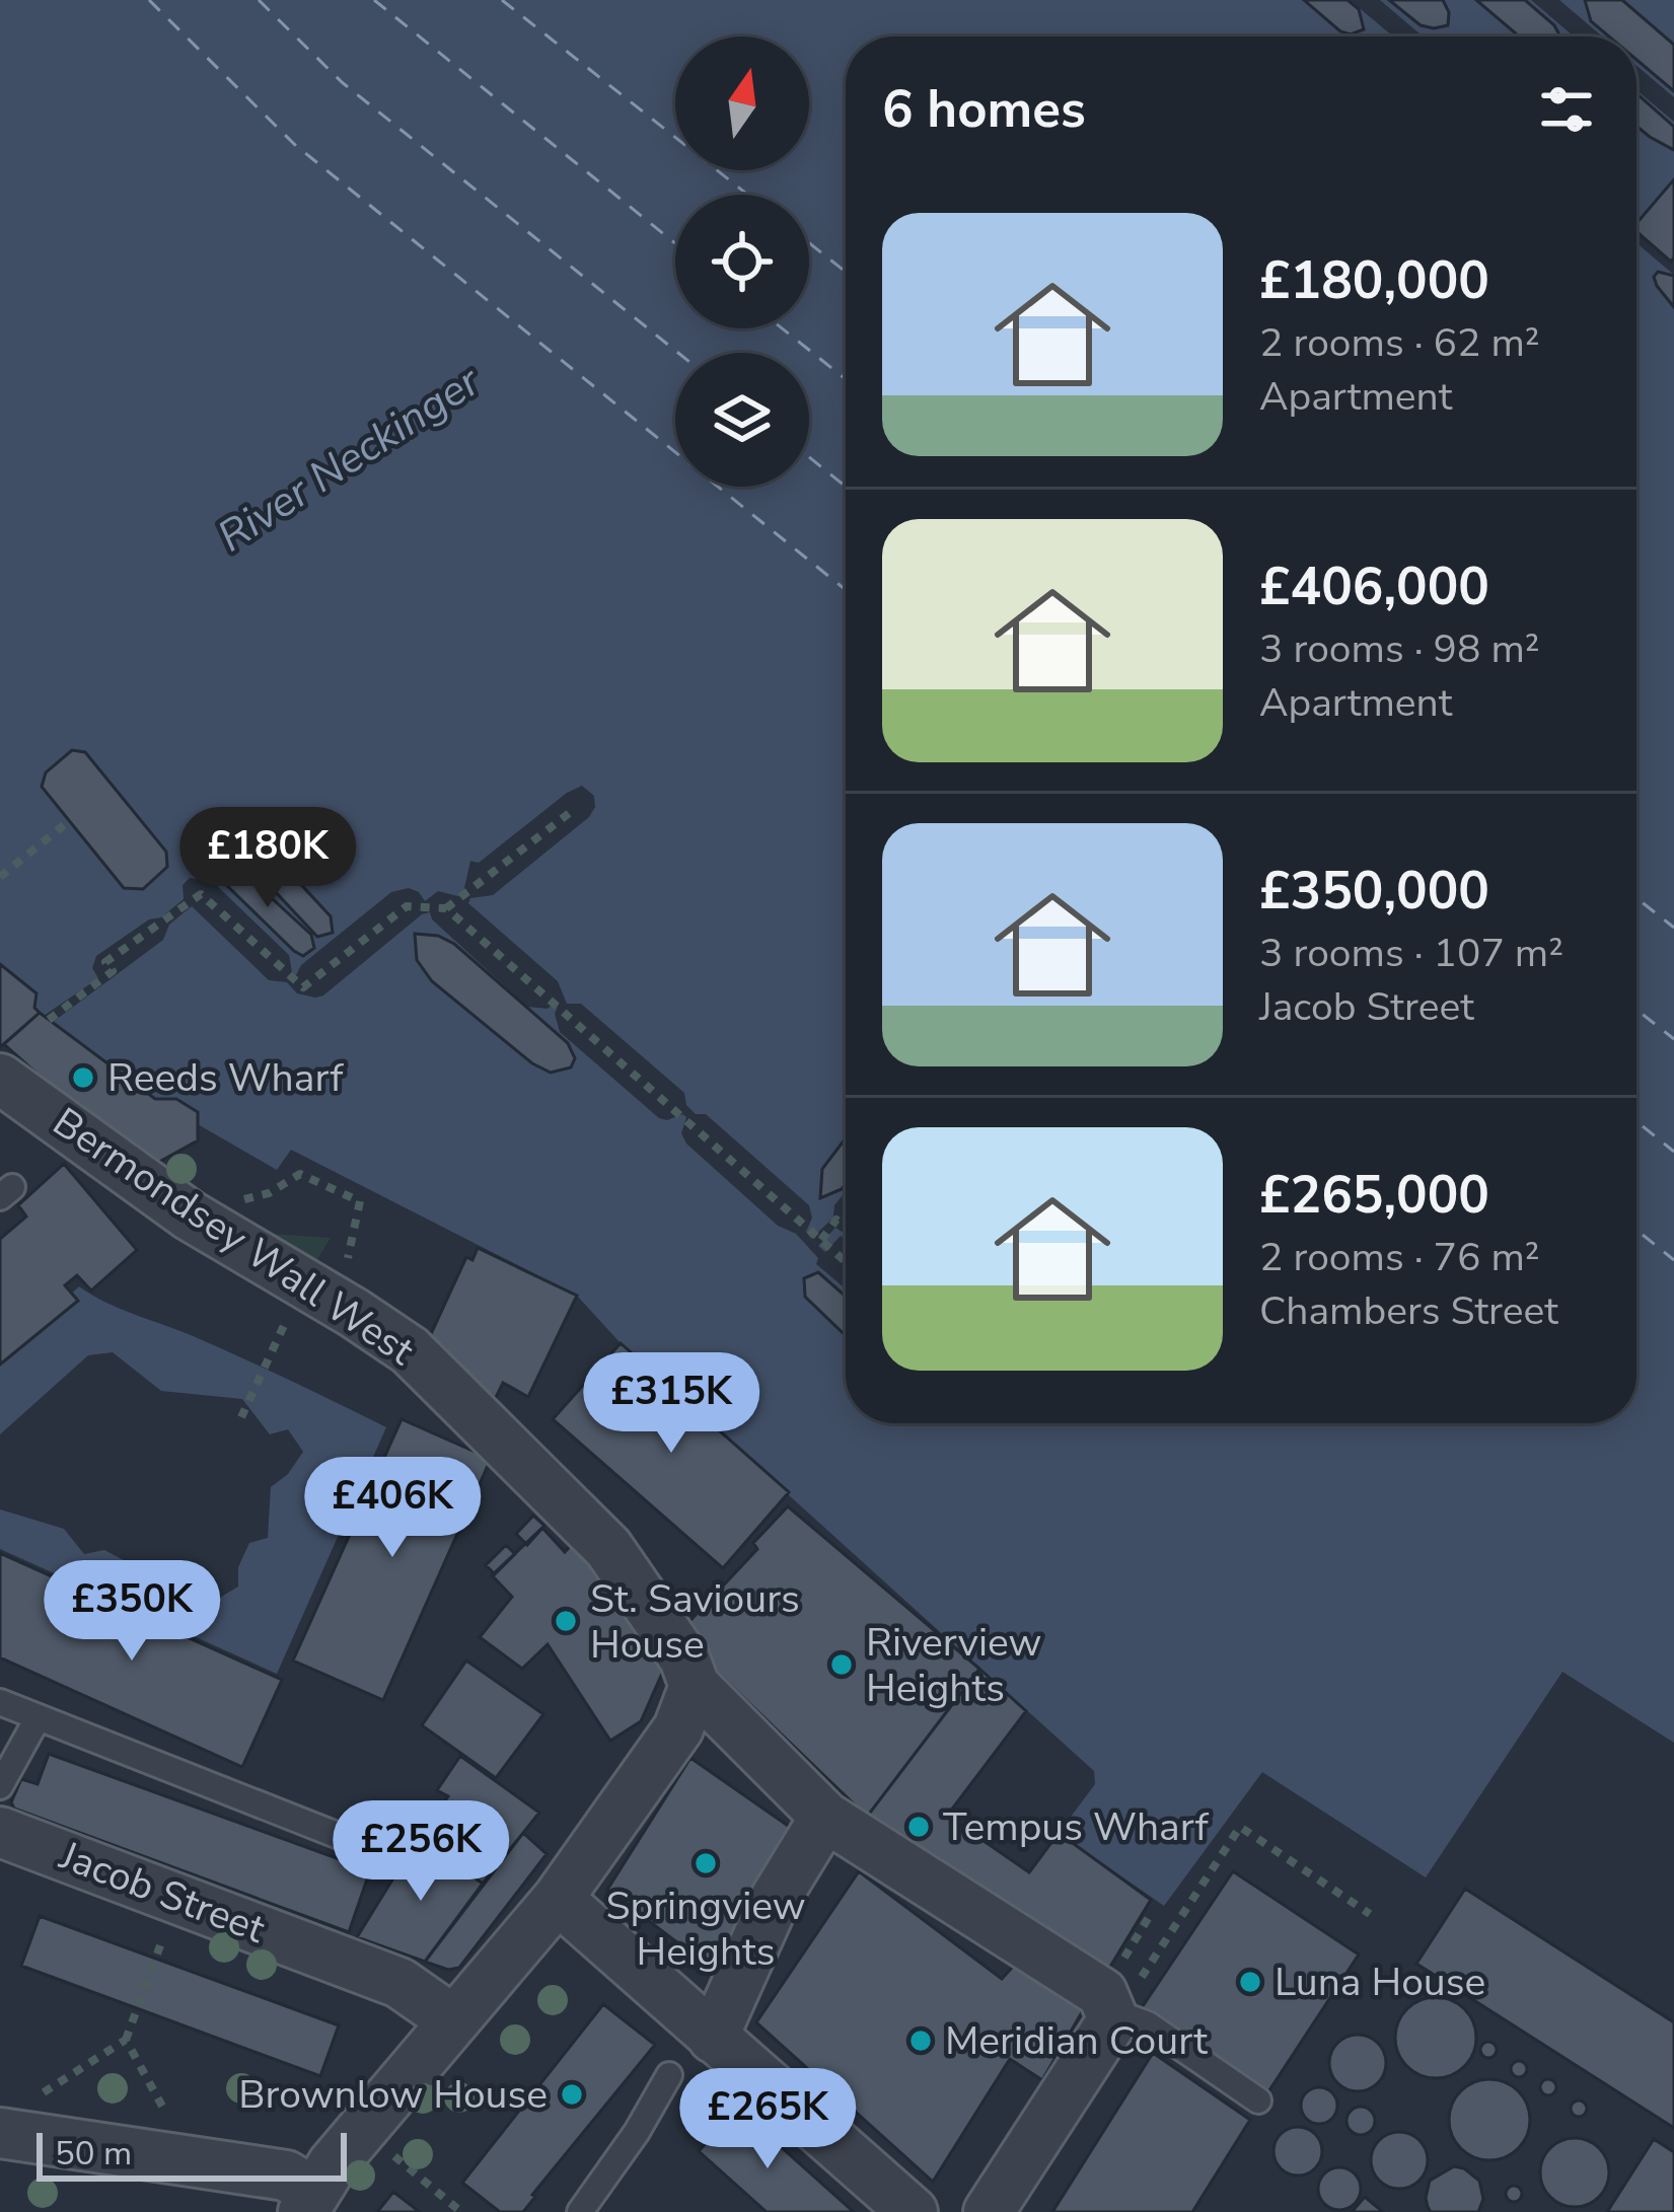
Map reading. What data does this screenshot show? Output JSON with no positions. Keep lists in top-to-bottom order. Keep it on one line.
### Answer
{"streets":{"street":["Bermondsey Wall West","Jacob Street"]},"water":["River Neckinger"],"places":["Reeds Wharf","St. Saviours House","Riverview Heights","Tempus Wharf","Springview Heights","Luna House","Meridian Court","Brownlow House"],"scale_bar":"50 m","north":"top","page":{"heading":"6 homes","list":[{"name":"£180,000","note":"2 rooms · 62 m² · Apartment"},{"name":"£406,000","note":"3 rooms · 98 m² · Apartment"},{"name":"£350,000","note":"3 rooms · 107 m² · Jacob Street"},{"name":"£265,000","note":"2 rooms · 76 m² · Chambers Street"}],"price":["£180K","£315K","£406K","£350K","£256K","£265K"],"scale":"50 m"}}
